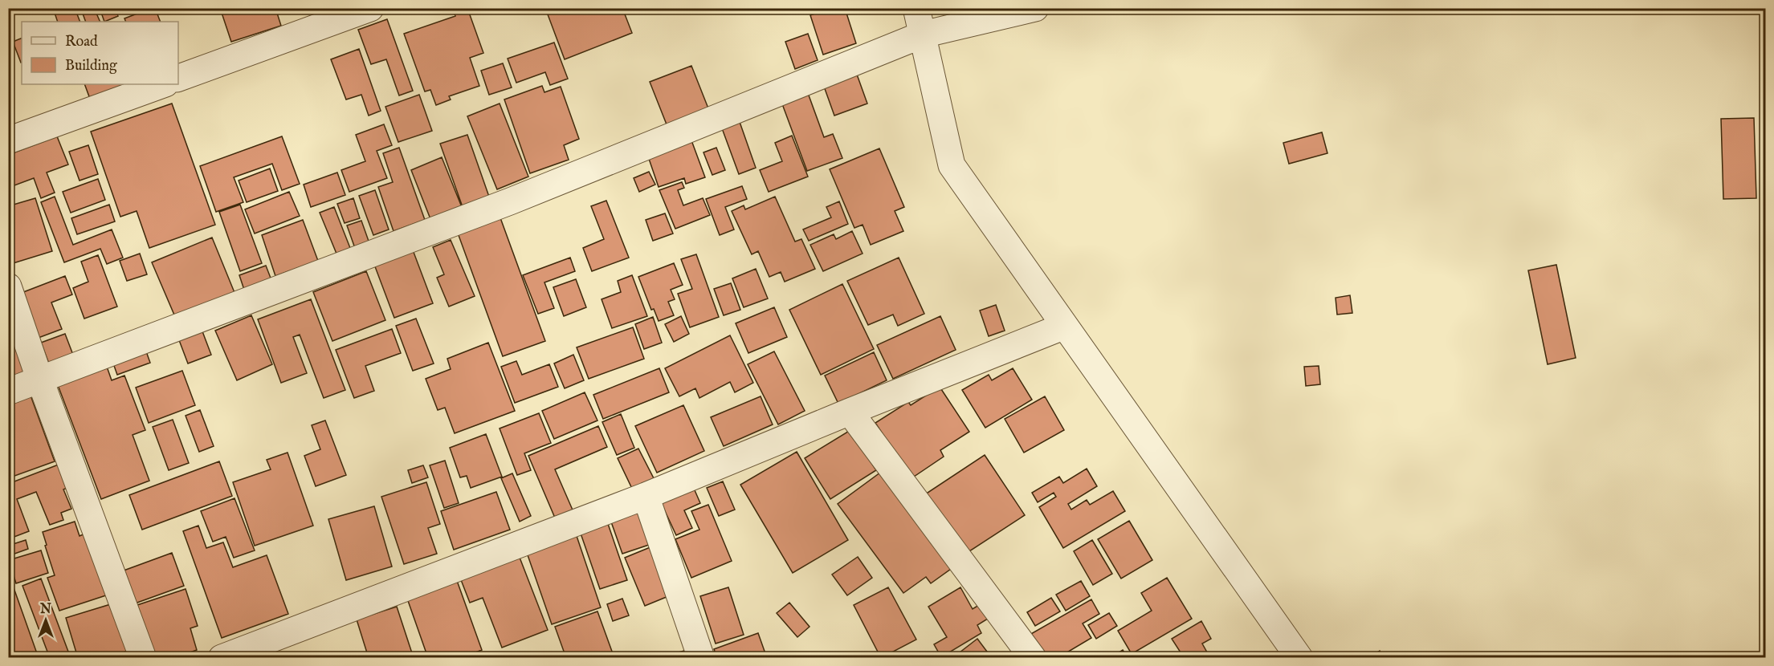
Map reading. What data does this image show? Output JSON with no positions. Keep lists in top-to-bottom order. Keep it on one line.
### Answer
{"legend":["Road","Building"],"north":"top"}
